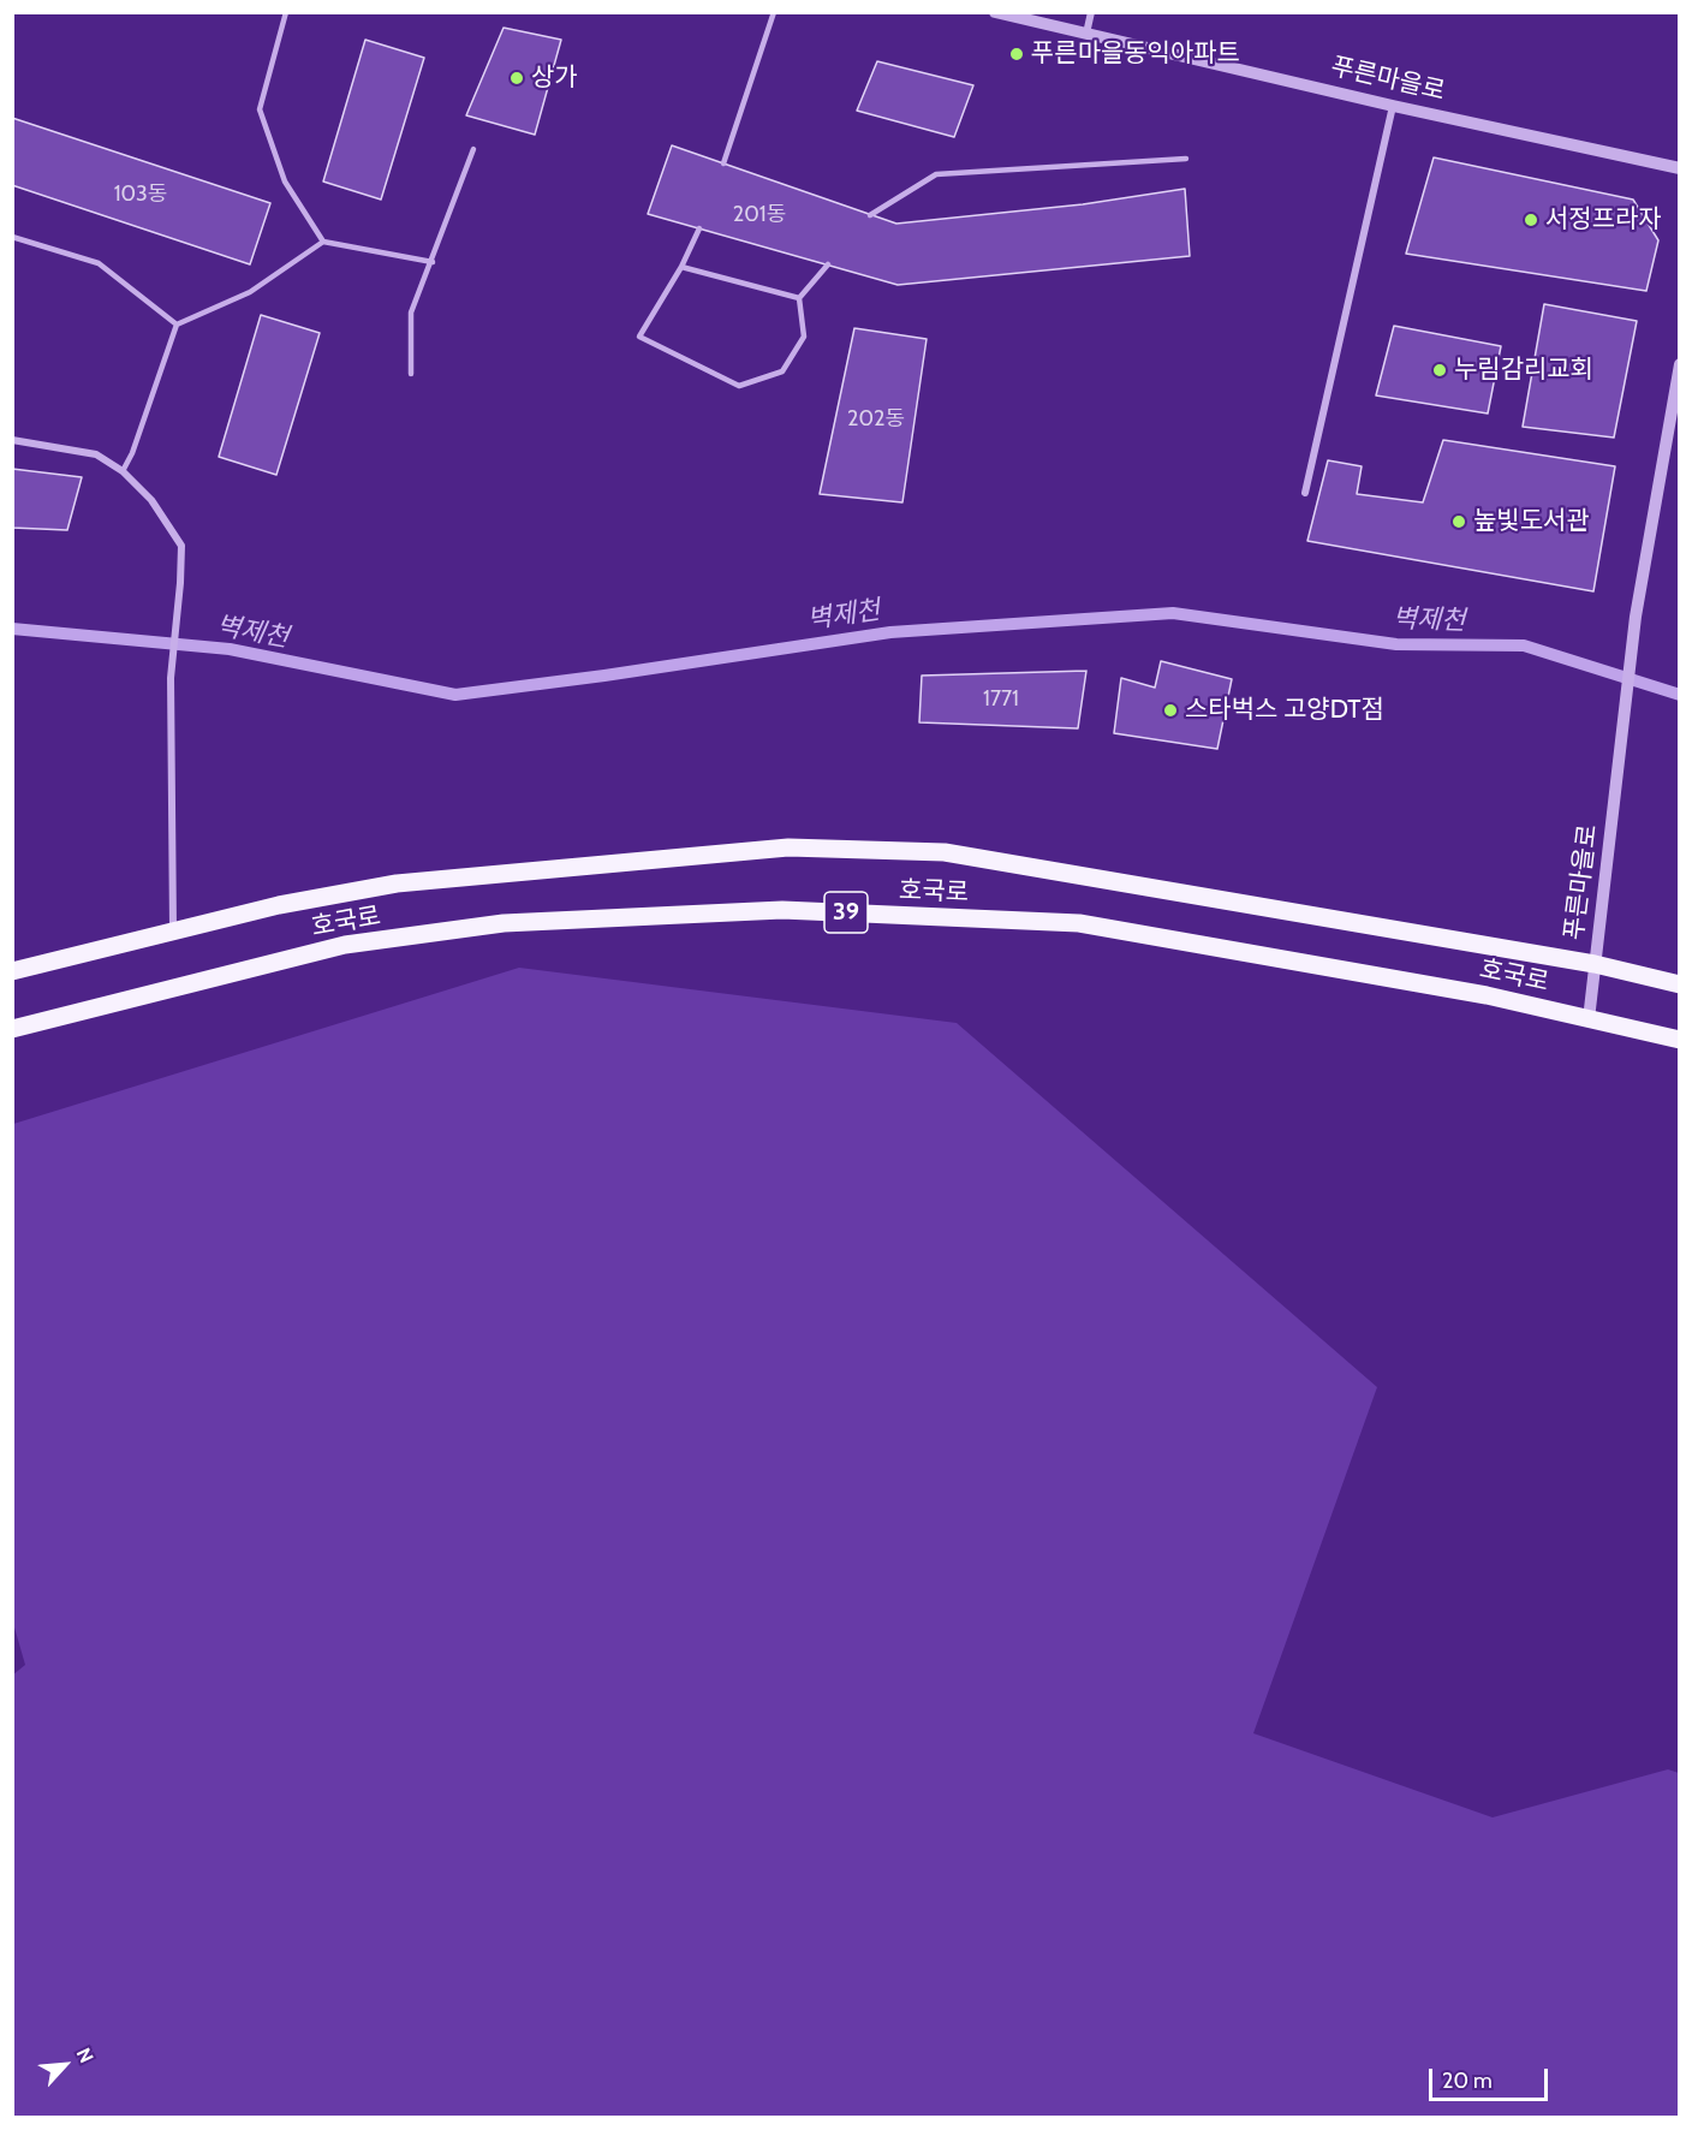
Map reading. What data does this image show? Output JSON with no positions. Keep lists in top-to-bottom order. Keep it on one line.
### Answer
{"streets":{"main road":["호국로","39"],"street":["푸른마을로"]},"crossings":[["푸른마을로","호국로"]],"water":["벽제천"],"places":["푸른마을동익아파트","상가","서정프라자","누림감리교회","높빛도서관","스타벅스 고양DT점"],"house_numbers":["103동","201동","202동","1771"],"scale_bar":"20 m","north":"top right"}
